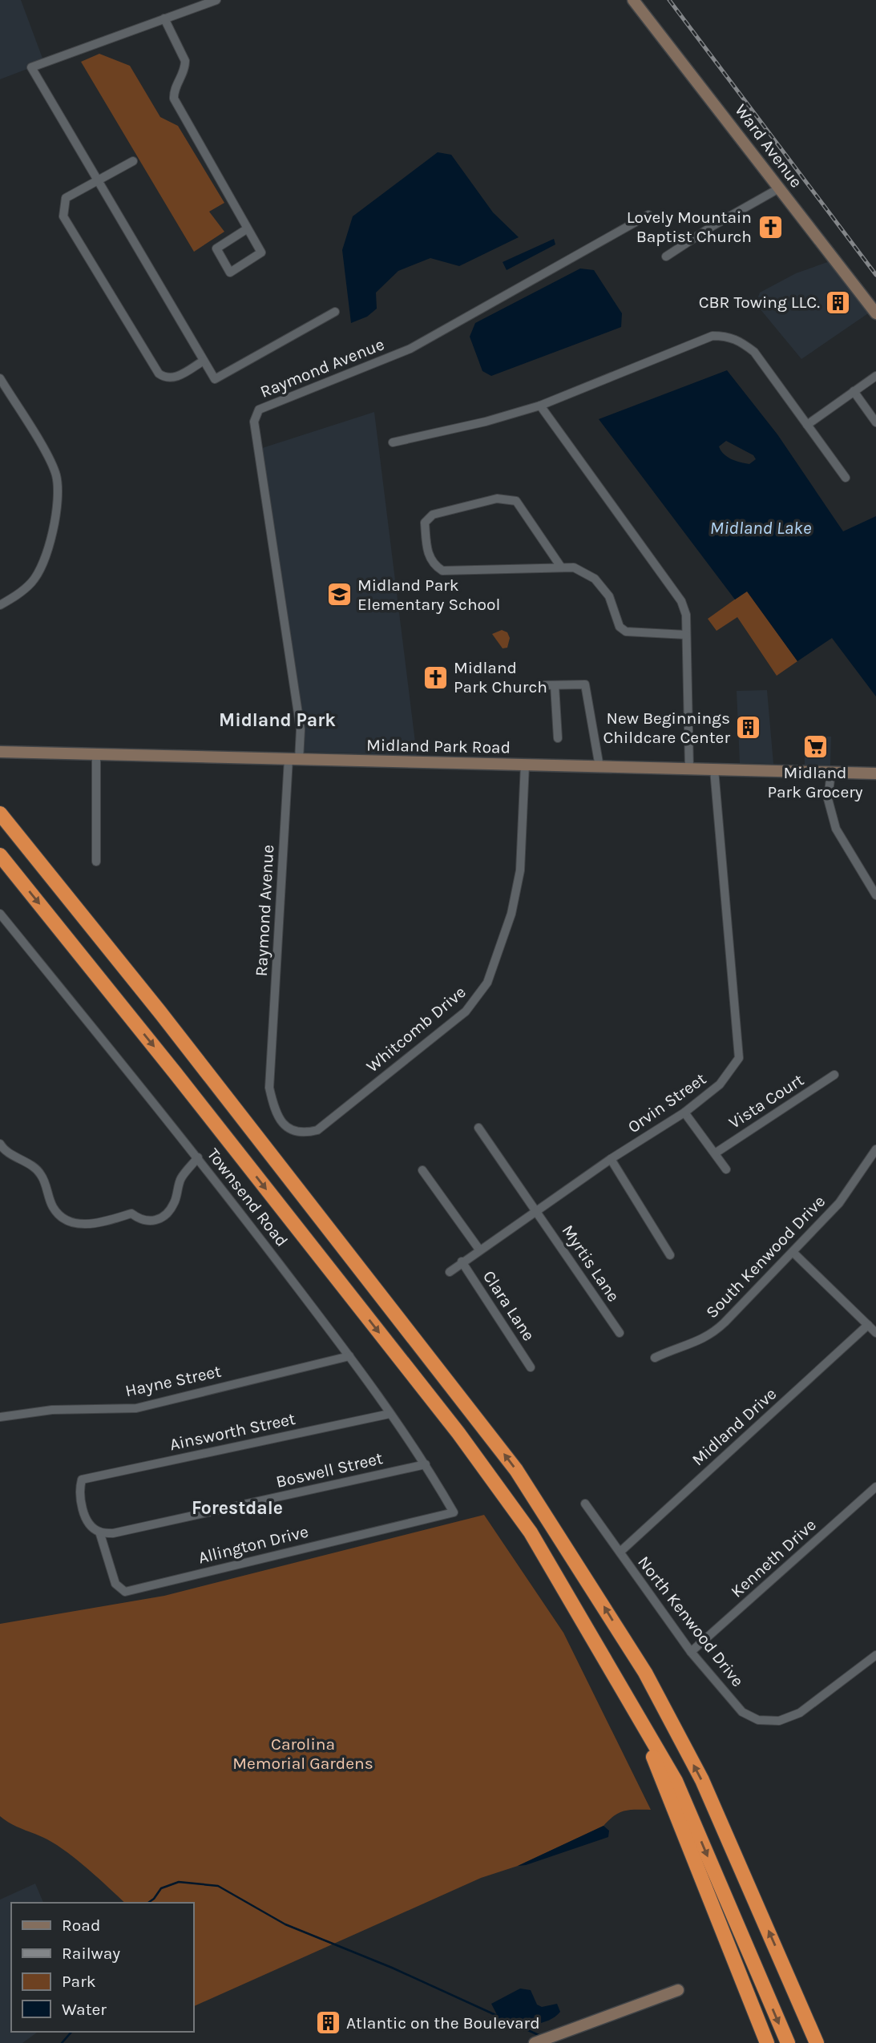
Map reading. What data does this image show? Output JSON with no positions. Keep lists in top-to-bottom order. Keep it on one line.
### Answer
{"streets":{"street":["Ward Avenue","Raymond Avenue","Midland Park Road","Whitcomb Drive","Vista Court","Orvin Street","Townsend Road","South Kenwood Drive","Myrtis Lane","Clara Lane","Hayne Street","Midland Drive","Ainsworth Street","Boswell Street","Allington Drive","Kenneth Drive","North Kenwood Drive"]},"crossings":[["Raymond Avenue","Midland Park Road"],["Raymond Avenue","Whitcomb Drive"],["Midland Park Road","Whitcomb Drive"],["Midland Park Road","Orvin Street"],["Orvin Street","Myrtis Lane"],["Orvin Street","Clara Lane"],["Townsend Road","Hayne Street"],["Townsend Road","Ainsworth Street"],["Townsend Road","Boswell Street"],["Townsend Road","Allington Drive"],["Midland Drive","North Kenwood Drive"],["Ainsworth Street","Boswell Street"],["Ainsworth Street","Allington Drive"],["Boswell Street","Allington Drive"],["Kenneth Drive","North Kenwood Drive"]],"districts":["Midland Park","Forestdale"],"water":["Midland Lake"],"parks":["Carolina Memorial Gardens"],"places":{"church":["Lovely Mountain Baptist Church","Midland Park Church"],"building":["CBR Towing LLC.","New Beginnings Childcare Center","Atlantic on the Boulevard"],"school or university":["Midland Park Elementary School"],"supermarket":["Midland Park Grocery"]},"legend":["Road","Railway","Park","Water"]}
